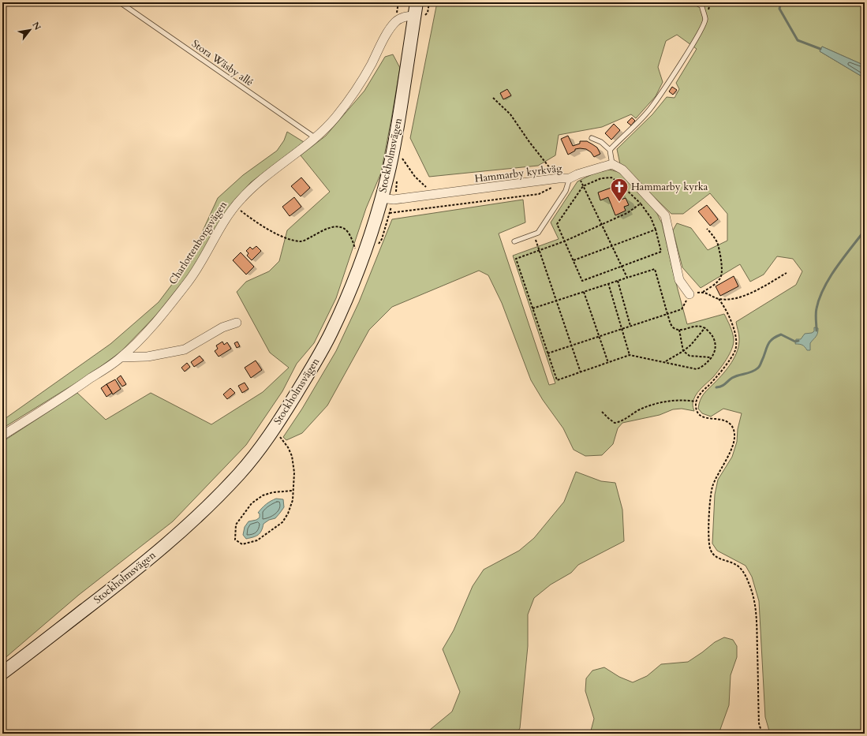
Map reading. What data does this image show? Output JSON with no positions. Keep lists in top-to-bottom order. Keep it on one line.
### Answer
{"streets":{"street":["Stockholmsvägen","Hammarby kyrkväg","Charlottenborgsvägen"],"lane":["Stora Wäsby allé"]},"crossings":[["Stora Wäsby allé","Charlottenborgsvägen"],["Stockholmsvägen","Hammarby kyrkväg"],["Stockholmsvägen","Charlottenborgsvägen"]],"places":{"church":["Hammarby kyrka"]},"north":"top right"}
